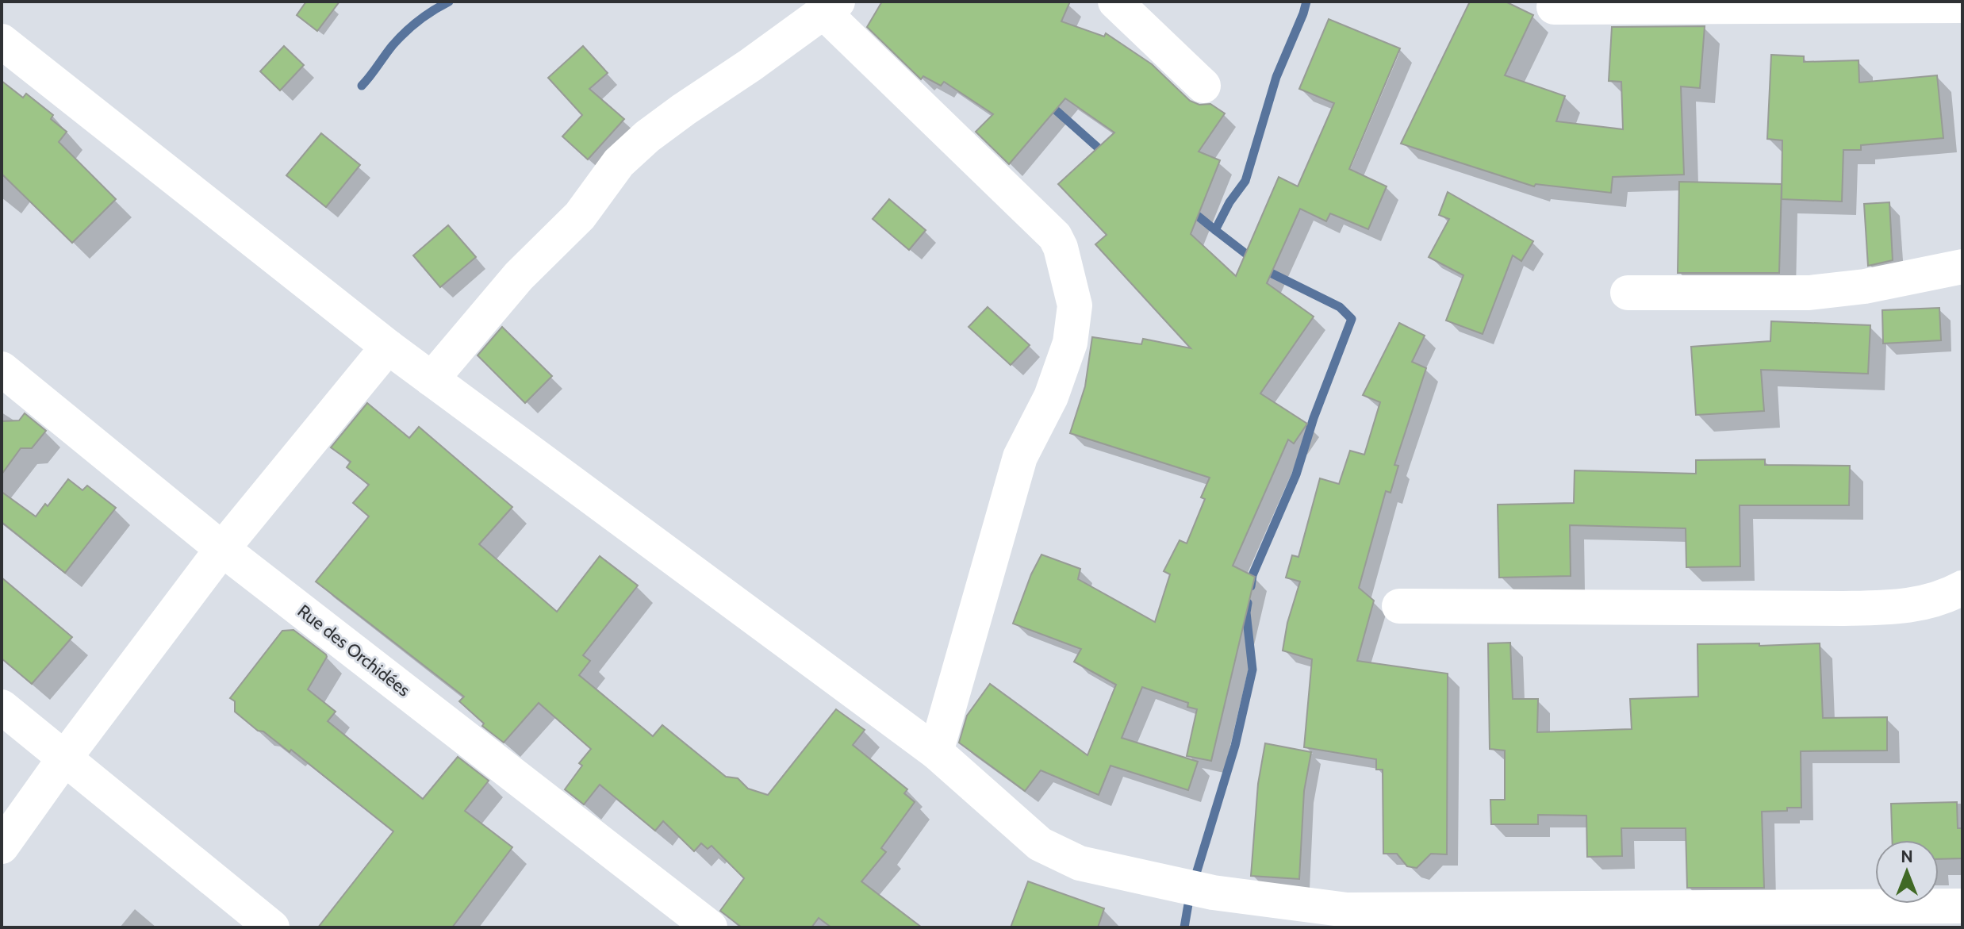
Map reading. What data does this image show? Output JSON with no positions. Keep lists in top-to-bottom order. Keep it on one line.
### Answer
{"streets":{"street":["Rue des Orchidées"]},"north":"top"}
